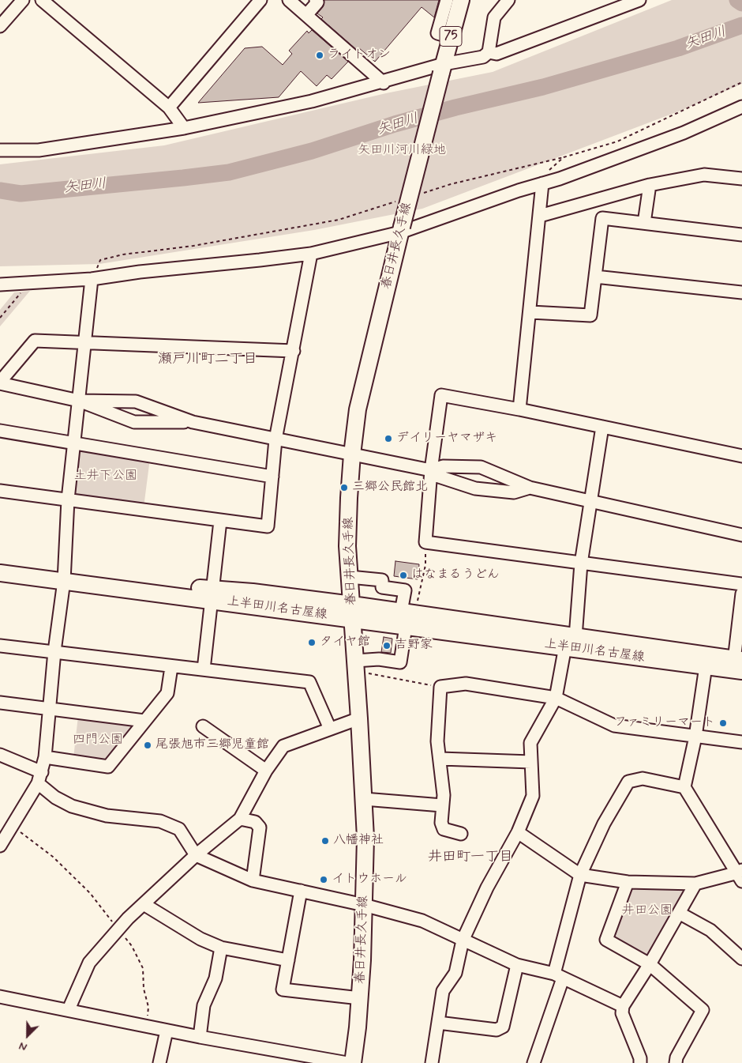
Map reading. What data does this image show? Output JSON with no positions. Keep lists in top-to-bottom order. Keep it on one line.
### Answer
{"streets":{"main road":["75","春日井長久手線","上半田川名古屋線"]},"crossings":[["春日井長久手線","上半田川名古屋線"]],"districts":["瀬戸川町二丁目","井田町一丁目"],"water":["矢田川"],"parks":["矢田川河川緑地","土井下公園","四門公園","井田公園"],"places":["ライトオン","デイリーヤマザキ","三郷公民館北","はなまるうどん","タイヤ館","吉野家","ファミリーマート","尾張旭市三郷児童館","八幡神社","イトウホール"],"north":"bottom left"}
